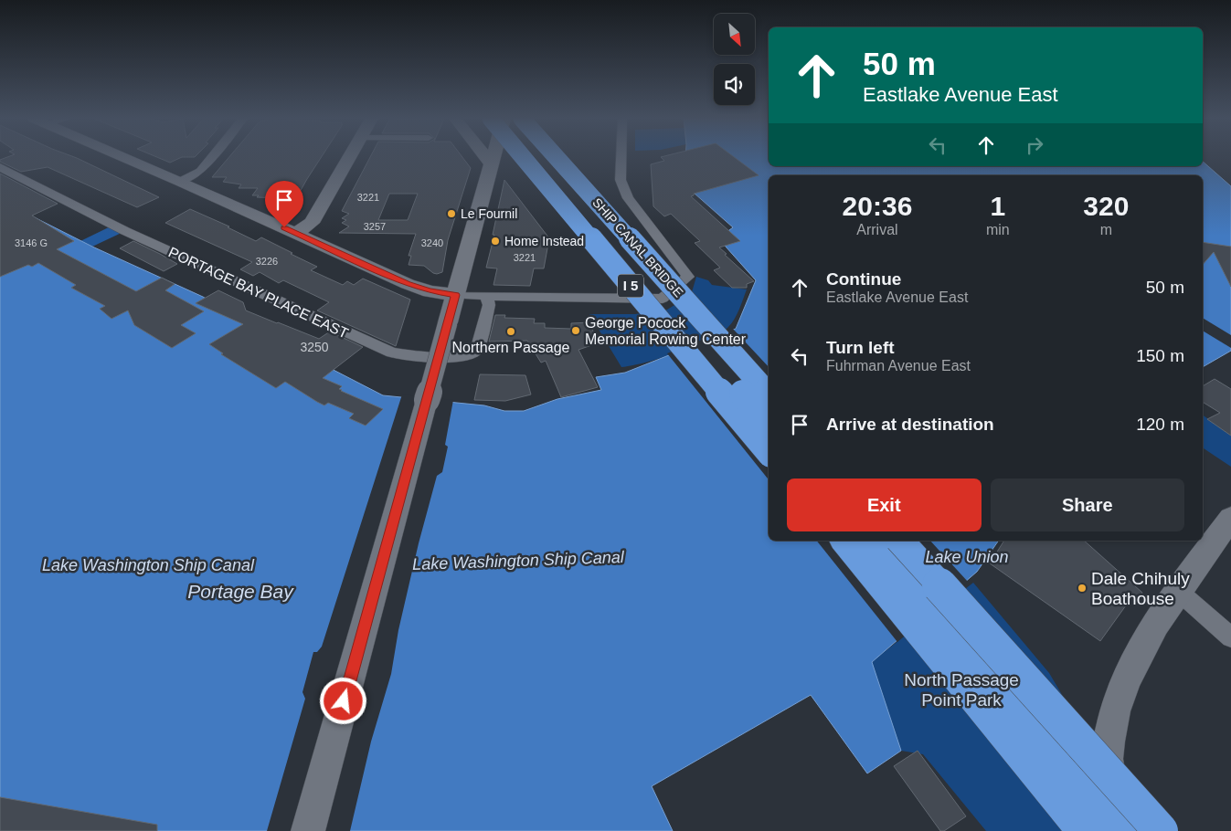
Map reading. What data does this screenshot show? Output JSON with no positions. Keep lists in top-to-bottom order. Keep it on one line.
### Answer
{"streets":{"highway":["SHIP CANAL BRIDGE","I 5"],"street":["PORTAGE BAY PLACE EAST"]},"water":["Lake Union","Lake Washington Ship Canal","Portage Bay"],"parks":["North Passage Point Park"],"places":["Le Fournil","Home Instead","George Pocock Memorial Rowing Center","Northern Passage","Dale Chihuly Boathouse"],"house_numbers":["3221","3257","3146 G","3240","3221","3226","3250"],"north":"bottom right","page":{"turn":["50 m","Eastlake Avenue East"],"eta":["20:36","Arrival","1","min","320","m"],"list":[{"name":"Continue","note":"Eastlake Avenue East","value":"50 m"},{"name":"Turn left","note":"Fuhrman Avenue East","value":"150 m"},{"name":"Arrive at destination","value":"120 m"}],"buttons":["Exit","Share"]}}
